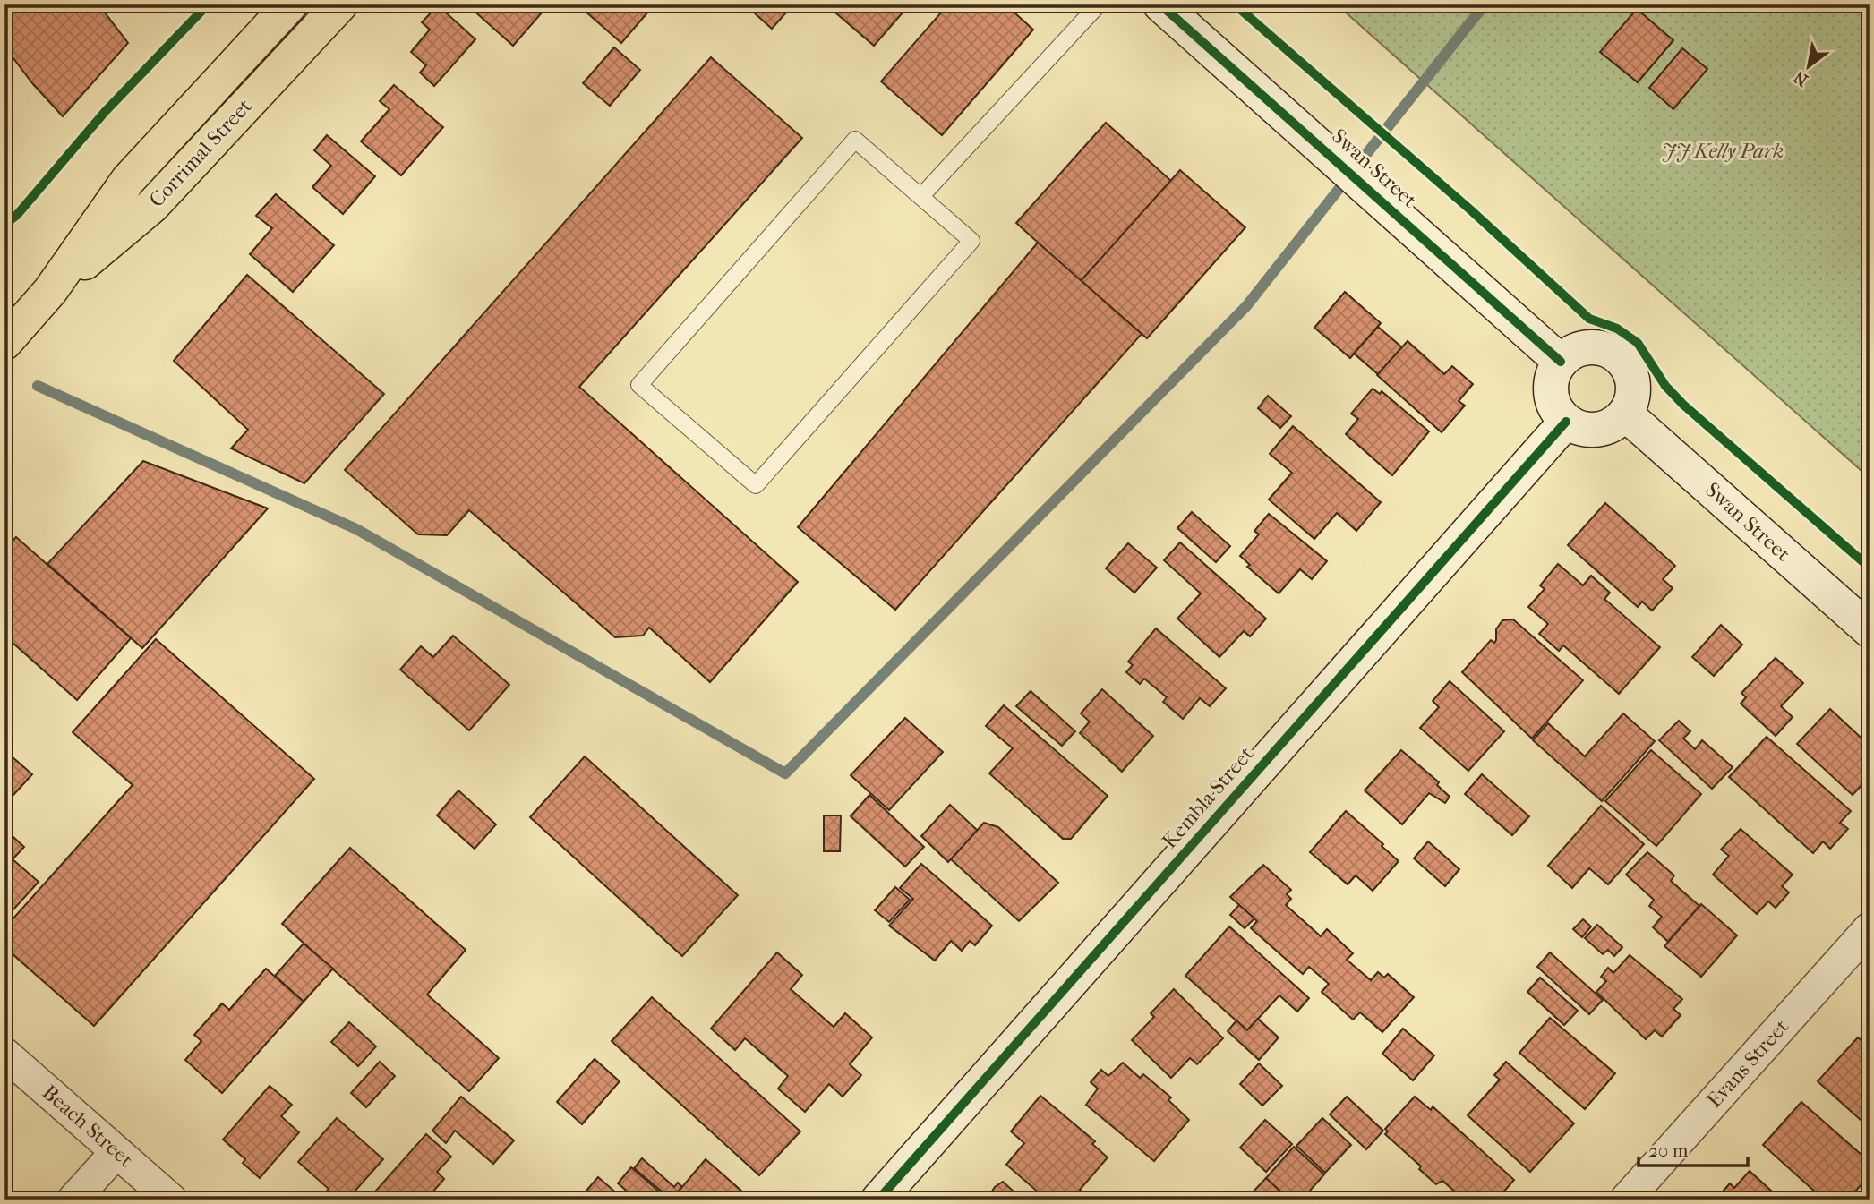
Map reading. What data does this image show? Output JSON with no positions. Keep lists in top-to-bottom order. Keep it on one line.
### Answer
{"streets":{"main road":["Corrimal Street"],"street":["Swan Street","Kembla Street","Evans Street","Beach Street"]},"crossings":[["Swan Street","Kembla Street"]],"parks":["JJ Kelly Park"],"scale_bar":"20 m","north":"bottom left"}
